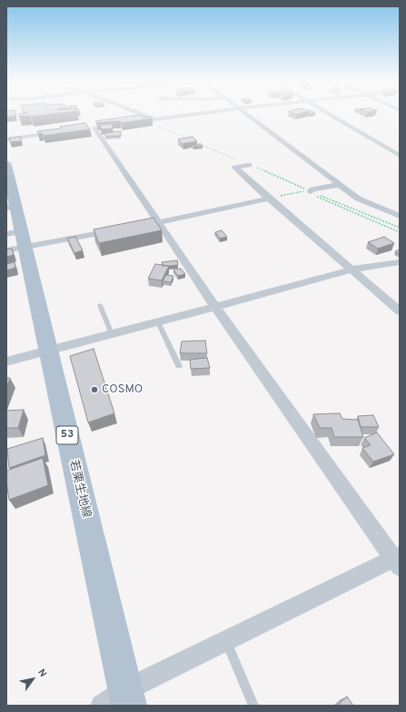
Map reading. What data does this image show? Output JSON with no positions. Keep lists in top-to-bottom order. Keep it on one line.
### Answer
{"streets":{"main road":["53","若栗生地線"]},"places":["COSMO"],"north":"top right"}
